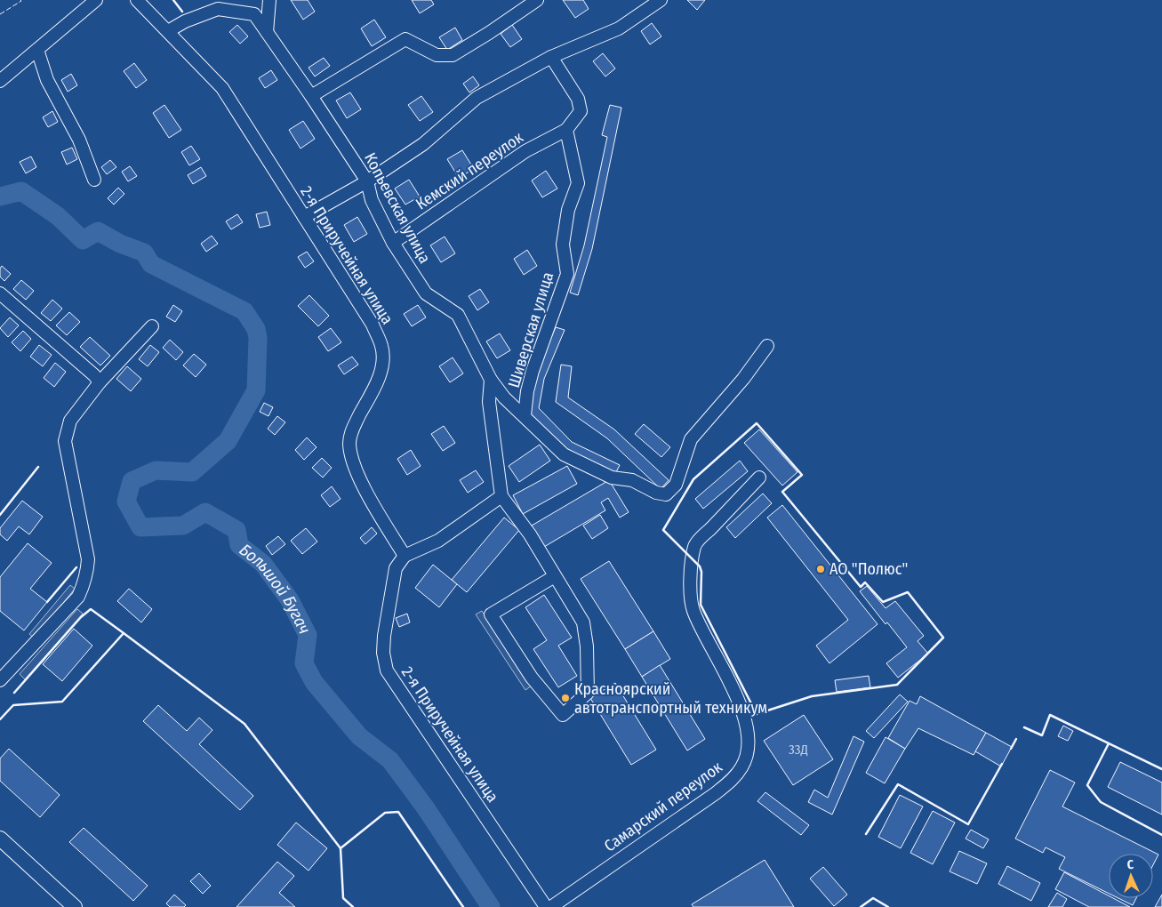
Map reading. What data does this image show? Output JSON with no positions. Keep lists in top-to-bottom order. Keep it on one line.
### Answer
{"streets":{"street":["Кемский переулок","Копьевская улица","2-я Приручейная улица","Шиверская улица","Самарский переулок"]},"crossings":[["Кемский переулок","Копьевская улица"],["Кемский переулок","Шиверская улица"],["Копьевская улица","2-я Приручейная улица"],["Копьевская улица","Шиверская улица"]],"water":["Большой Бугач"],"places":["АО \"Полюс\"","Красноярский автотранспортный техникум"],"house_numbers":["33Д"],"north":"top"}
